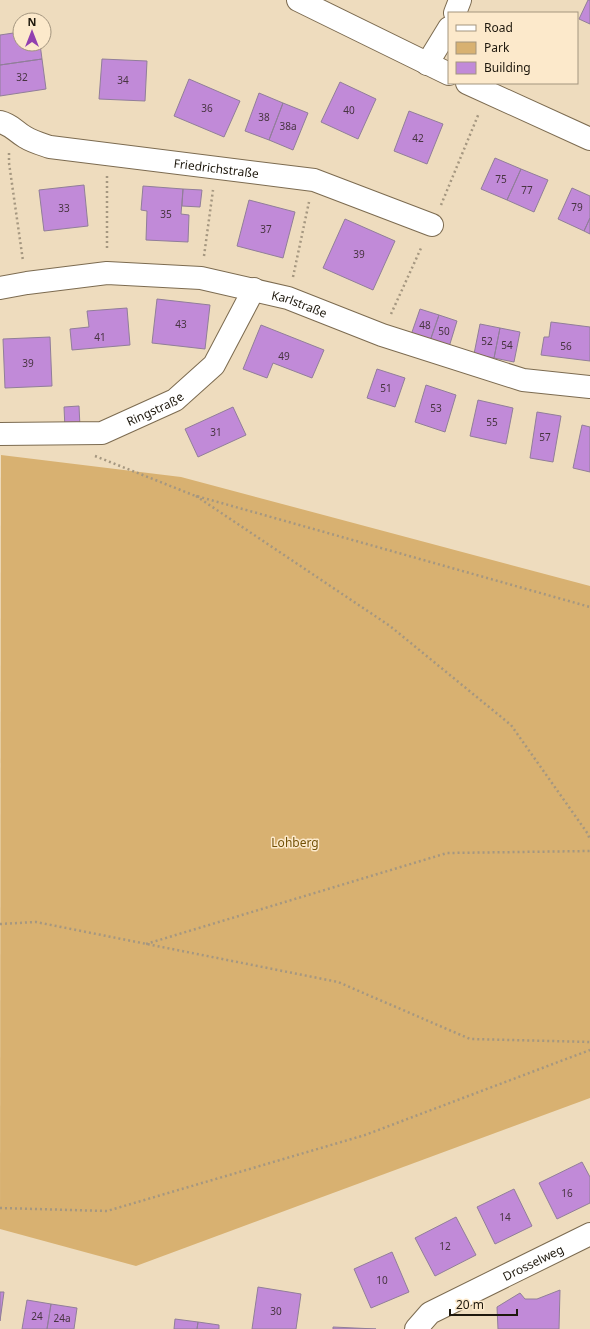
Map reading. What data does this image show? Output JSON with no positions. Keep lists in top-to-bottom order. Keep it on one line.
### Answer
{"streets":{"street":["Friedrichstraße","Karlstraße","Ringstraße","Drosselweg"]},"crossings":[["Karlstraße","Ringstraße"]],"parks":["Lohberg"],"house_numbers":["32","34","36","40","38","38a","42","75","77","79","33","35","37","39","43","48","50","41","52","54","56","49","39","51","53","55","31","57","16","14","12","10","30","24","24a"],"legend":["Road","Park","Building"],"scale_bar":"20 m","north":"top"}
